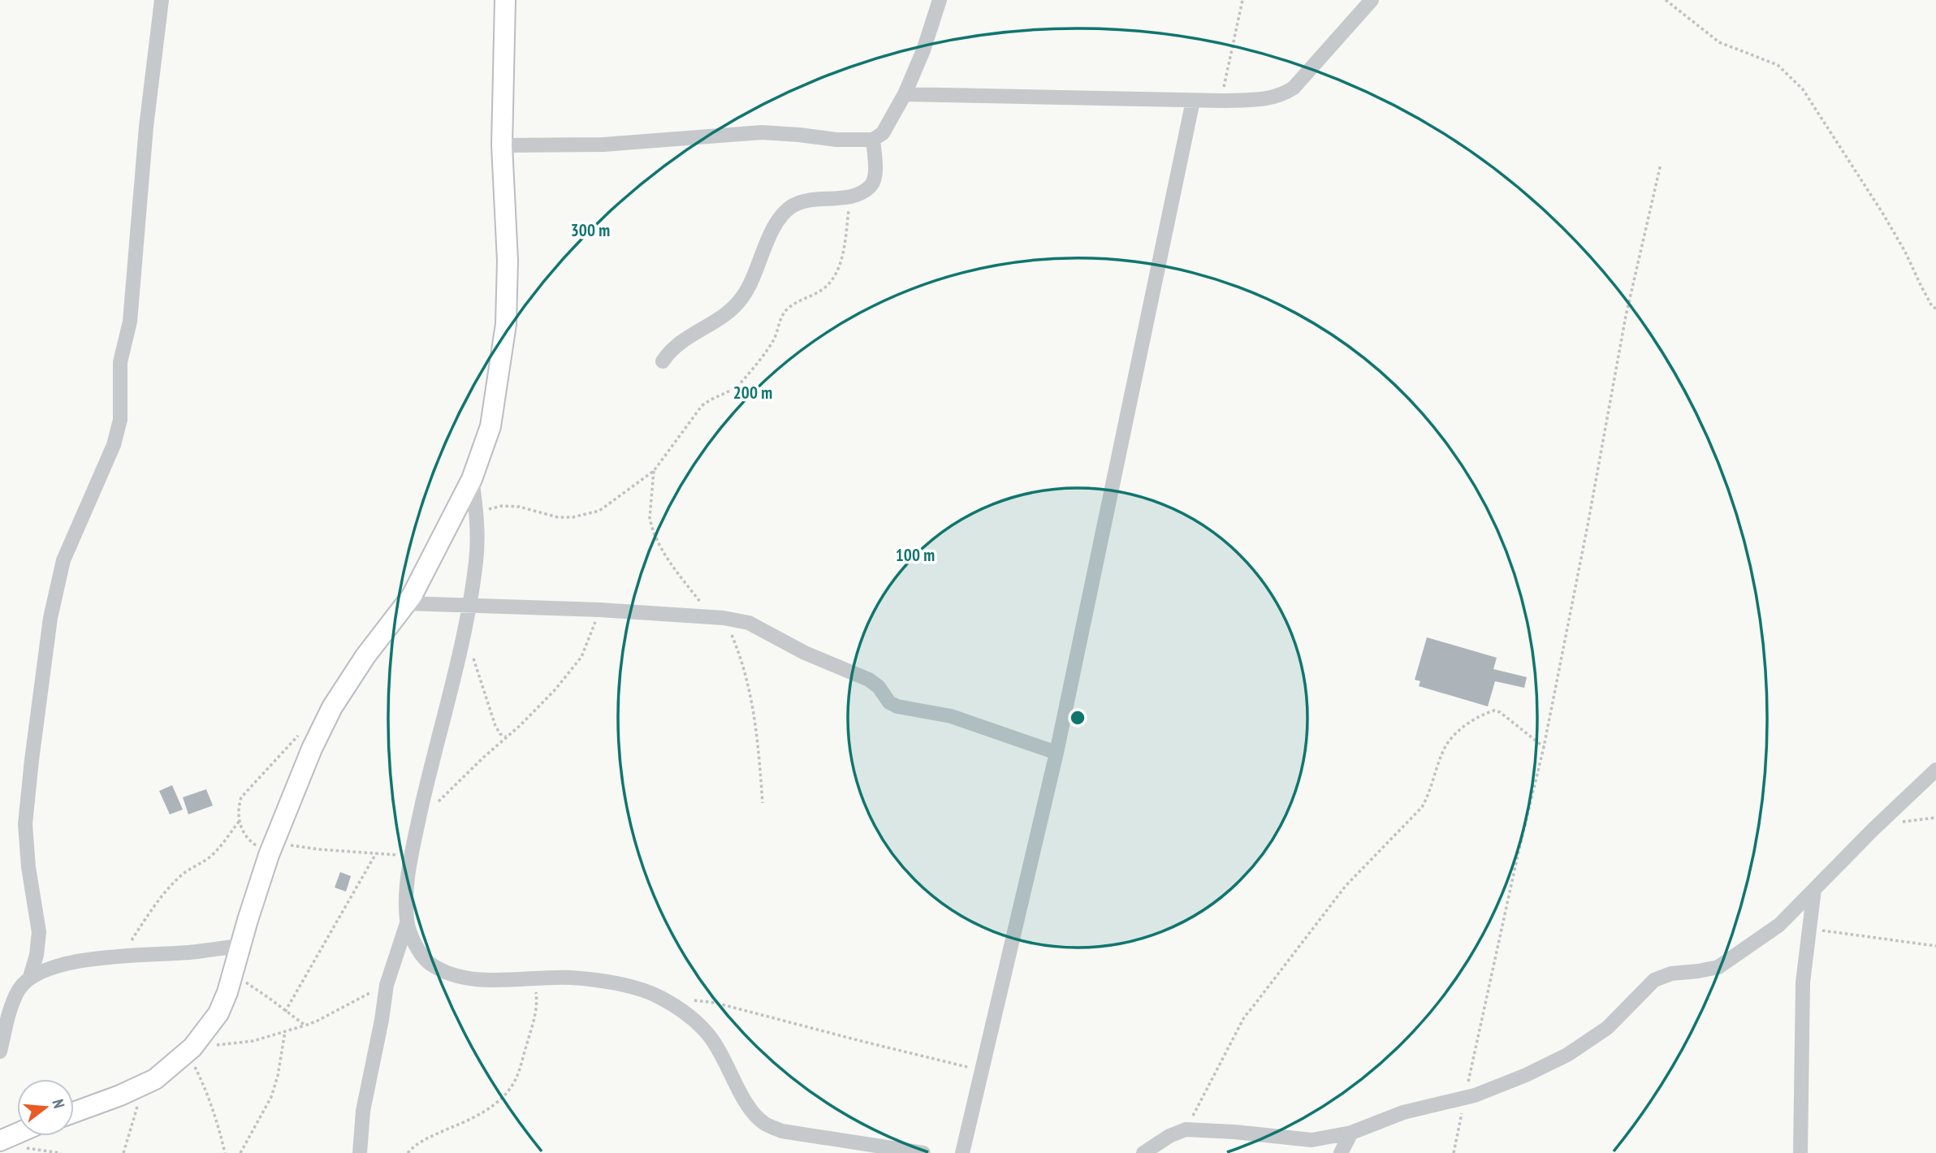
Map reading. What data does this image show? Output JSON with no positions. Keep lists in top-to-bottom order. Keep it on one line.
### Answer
{"north":"right","rings":["300 m","200 m","100 m"]}
